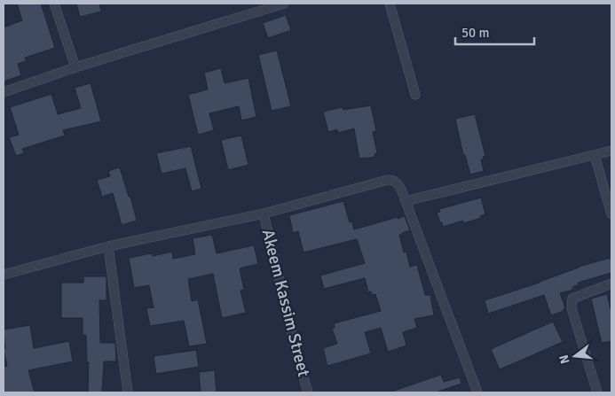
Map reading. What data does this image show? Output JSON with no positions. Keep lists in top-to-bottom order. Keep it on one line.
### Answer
{"streets":{"street":["Akeem Kassim Street"]},"scale_bar":"50 m","north":"left"}
